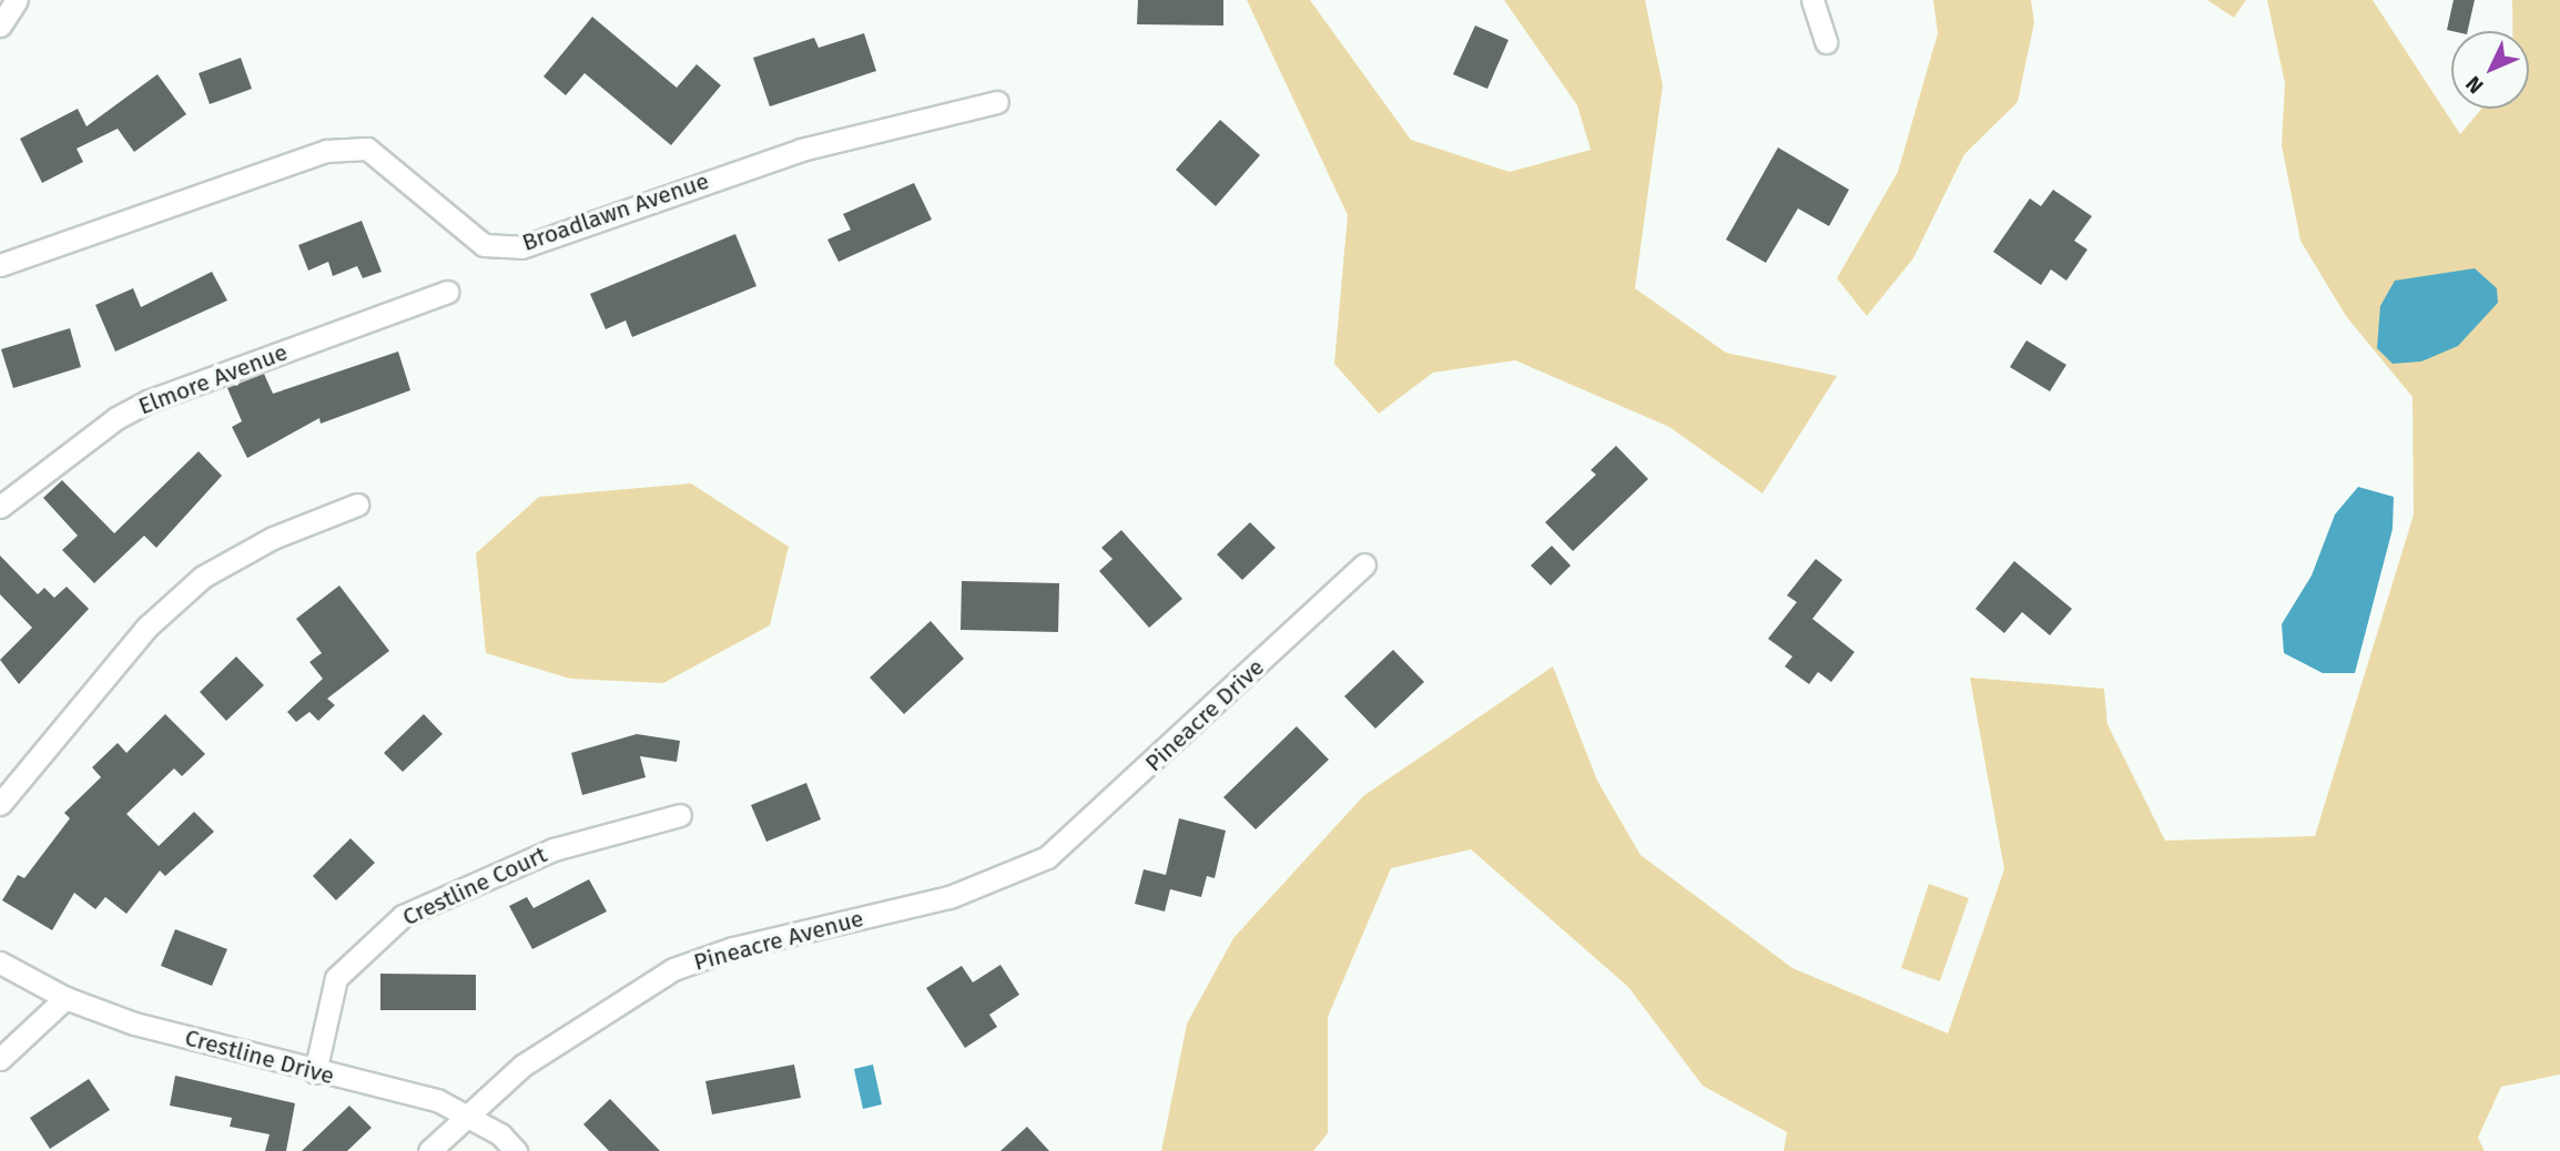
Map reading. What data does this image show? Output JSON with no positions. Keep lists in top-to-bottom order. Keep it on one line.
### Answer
{"streets":{"street":["Broadlawn Avenue","Elmore Avenue","Pineacre Drive","Crestline Court","Pineacre Avenue","Crestline Drive"]},"crossings":[["Pineacre Drive","Pineacre Avenue"],["Crestline Court","Crestline Drive"],["Pineacre Avenue","Crestline Drive"]],"north":"bottom left"}
